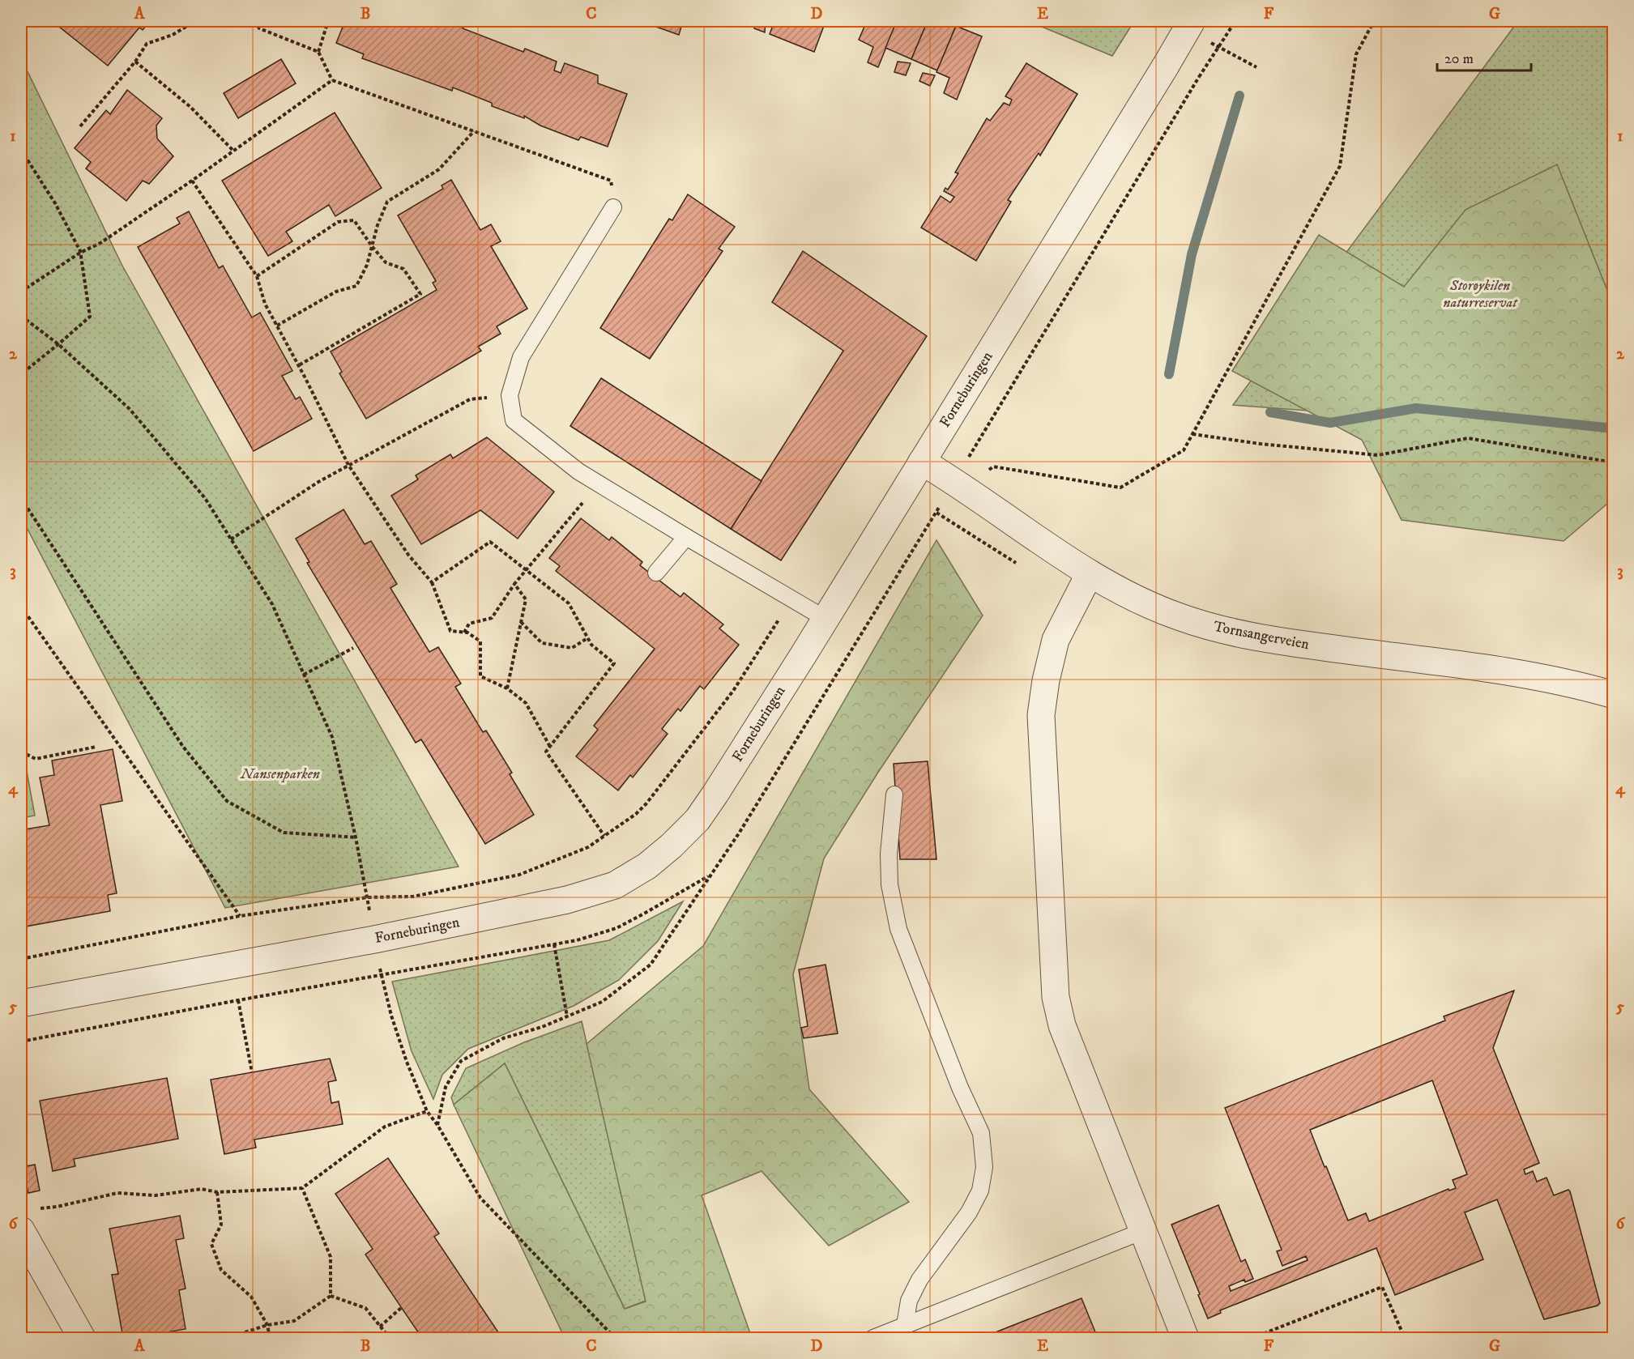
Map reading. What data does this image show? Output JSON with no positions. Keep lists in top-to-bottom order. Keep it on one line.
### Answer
{"streets":{"street":["Forneburingen","Tornsangerveien"]},"crossings":[["Forneburingen","Tornsangerveien"]],"parks":["Storøykilen naturreservat","Nansenparken"],"scale_bar":"20 m","grid":{"columns":["A","B","C","D","E","F","G"],"rows":["1","2","3","4","5","6"]}}
